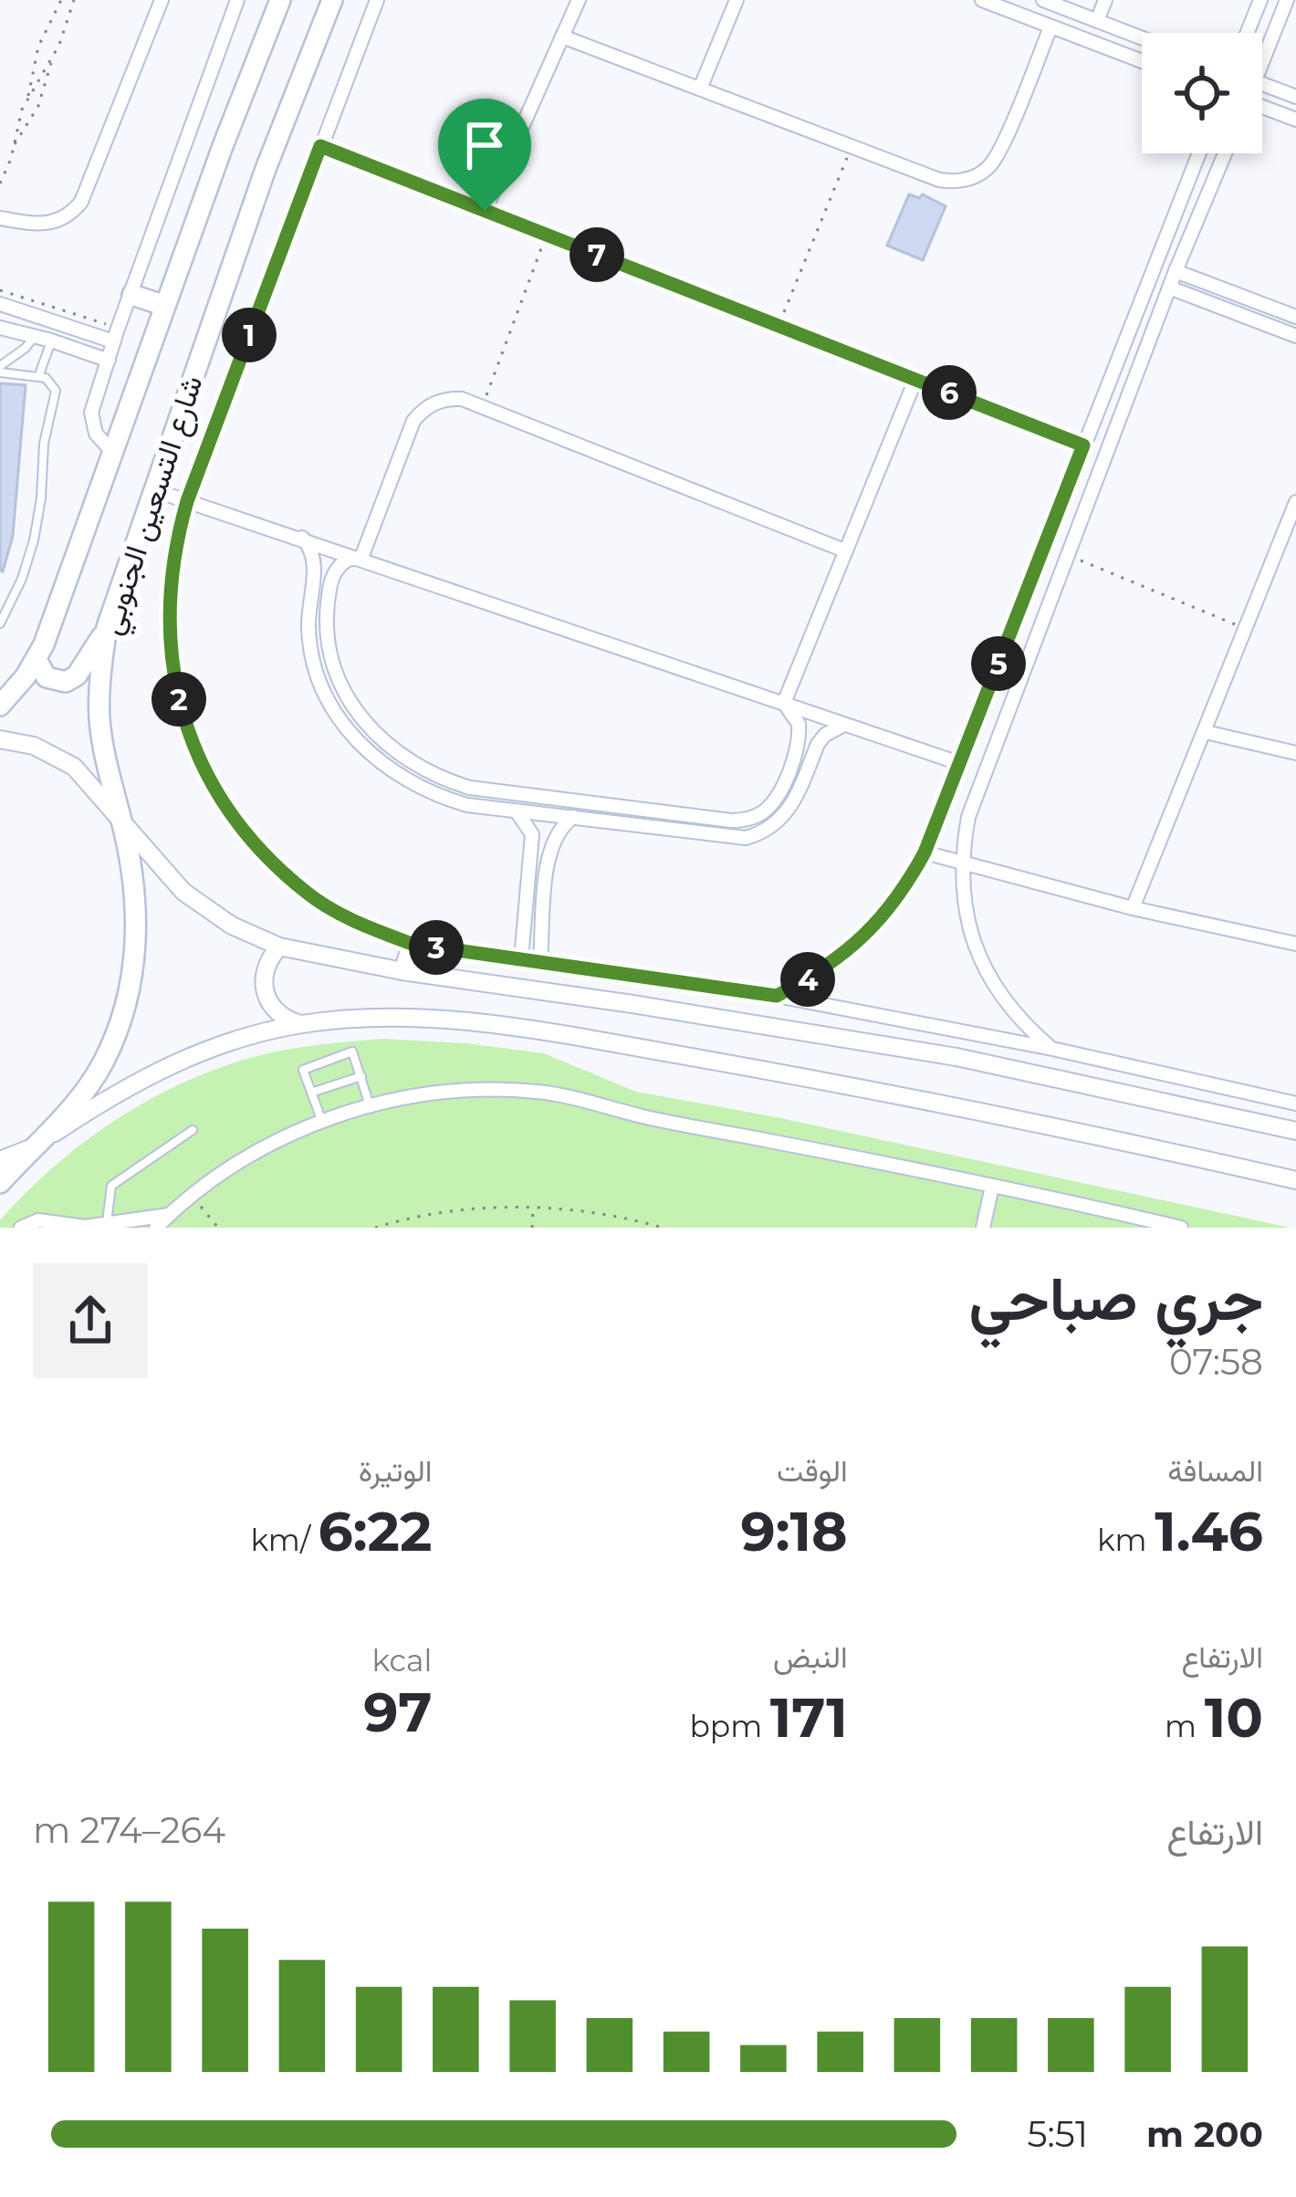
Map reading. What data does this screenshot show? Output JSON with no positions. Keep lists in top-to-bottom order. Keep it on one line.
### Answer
{"streets":{"main road":["شارع التسعين الجنوبي"]},"page":{"pins":["7","1","6","5","2","3","4"],"heading":["جري صباحي","07:58"],"stats":[["المسافة","1.46 km"],["الوقت","9:18"],["الوتيرة","6:22 /km"],["الارتفاع","10 m"],["النبض","171 bpm"],["kcal","97"]],"chart":["الارتفاع","264–274 m"],"list":[{"name":"200 m","note":"5:51"}]}}
